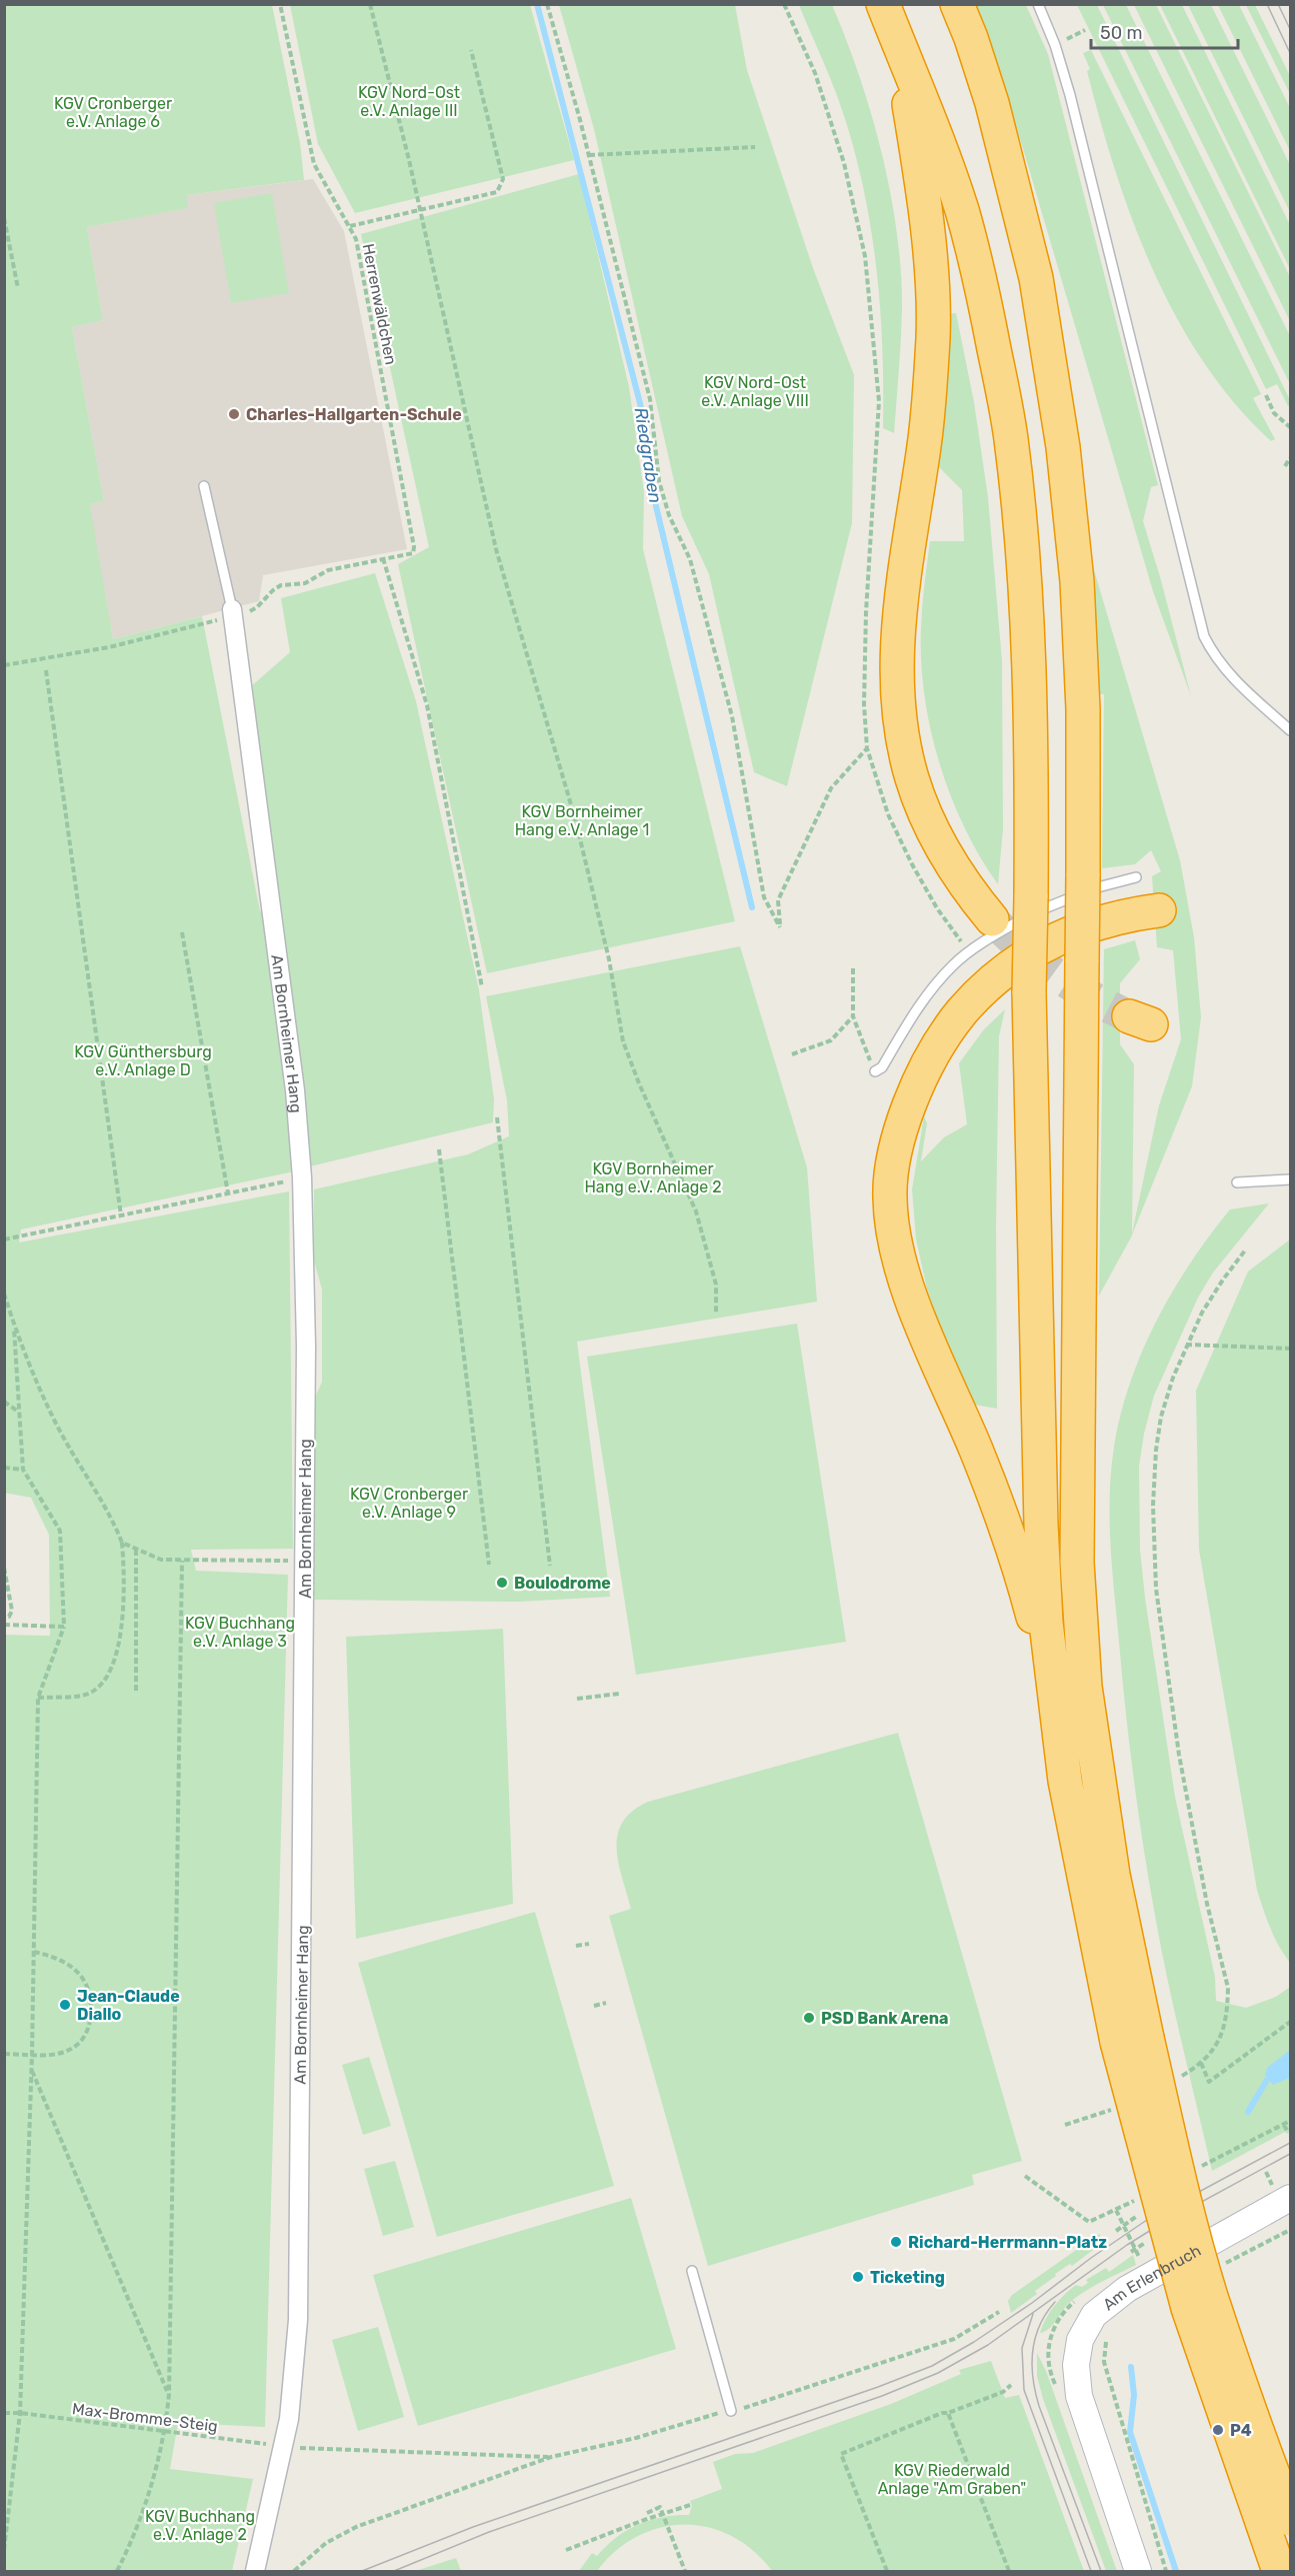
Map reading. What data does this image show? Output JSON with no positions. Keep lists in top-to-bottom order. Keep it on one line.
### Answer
{"streets":{"main road":["Am Erlenbruch"],"street":["Am Bornheimer Hang"],"path":["Herrenwäldchen","Max-Bromme-Steig"]},"crossings":[["Am Bornheimer Hang","Max-Bromme-Steig"]],"water":["Riedgraben"],"parks":["KGV Nord-Ost e.V. Anlage III","KGV Cronberger e.V. Anlage 6","KGV Nord-Ost e.V. Anlage VIII","KGV Bornheimer Hang e.V. Anlage 1","KGV Günthersburg e.V. Anlage D","KGV Bornheimer Hang e.V. Anlage 2","KGV Cronberger e.V. Anlage 9","KGV Buchhang e.V. Anlage 3","KGV Riederwald Anlage \"Am Graben\"","KGV Buchhang e.V. Anlage 2"],"places":["Charles-Hallgarten-Schule","Boulodrome","Jean-Claude Diallo","PSD Bank Arena","Richard-Herrmann-Platz","Ticketing","P4"],"scale_bar":"50 m"}
